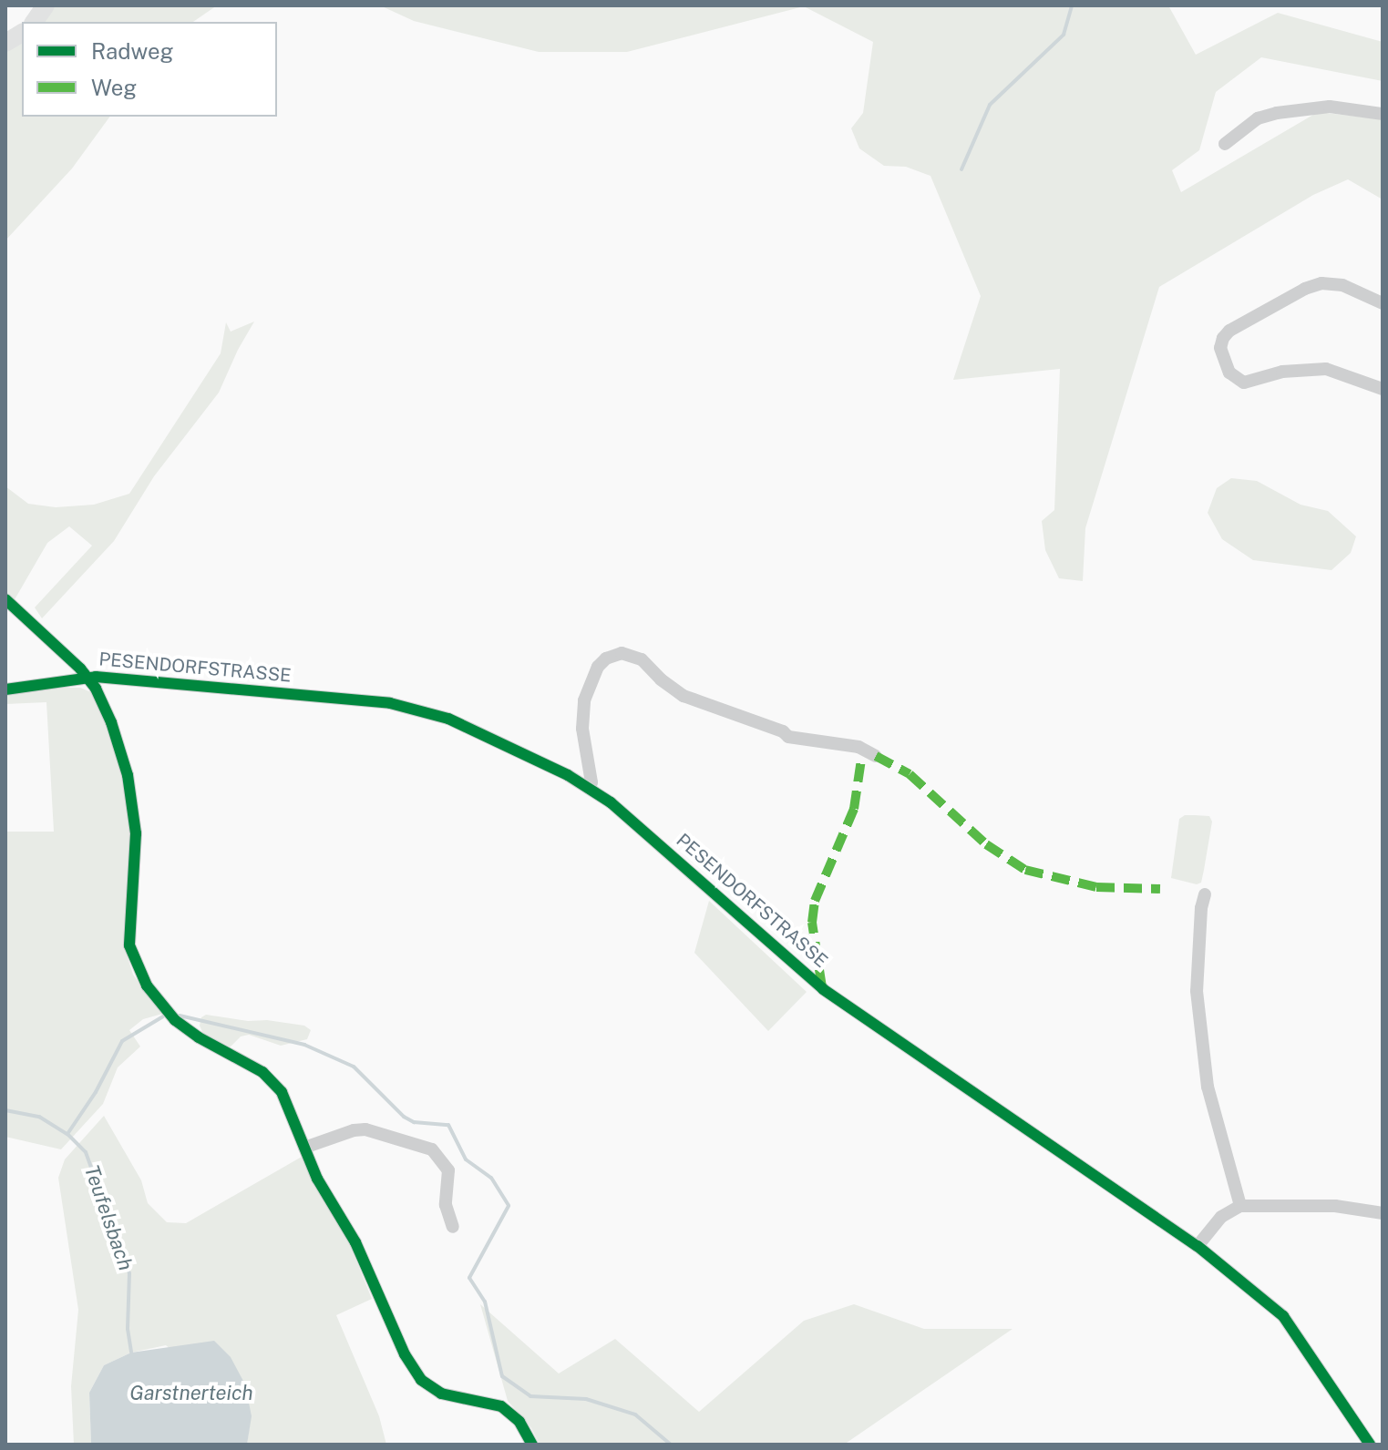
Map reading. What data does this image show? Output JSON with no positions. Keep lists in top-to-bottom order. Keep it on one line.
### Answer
{"streets":{"street":["PESENDORFSTRASSE"]},"water":["Teufelsbach","Garstnerteich"],"legend":["Radweg","Weg"]}
